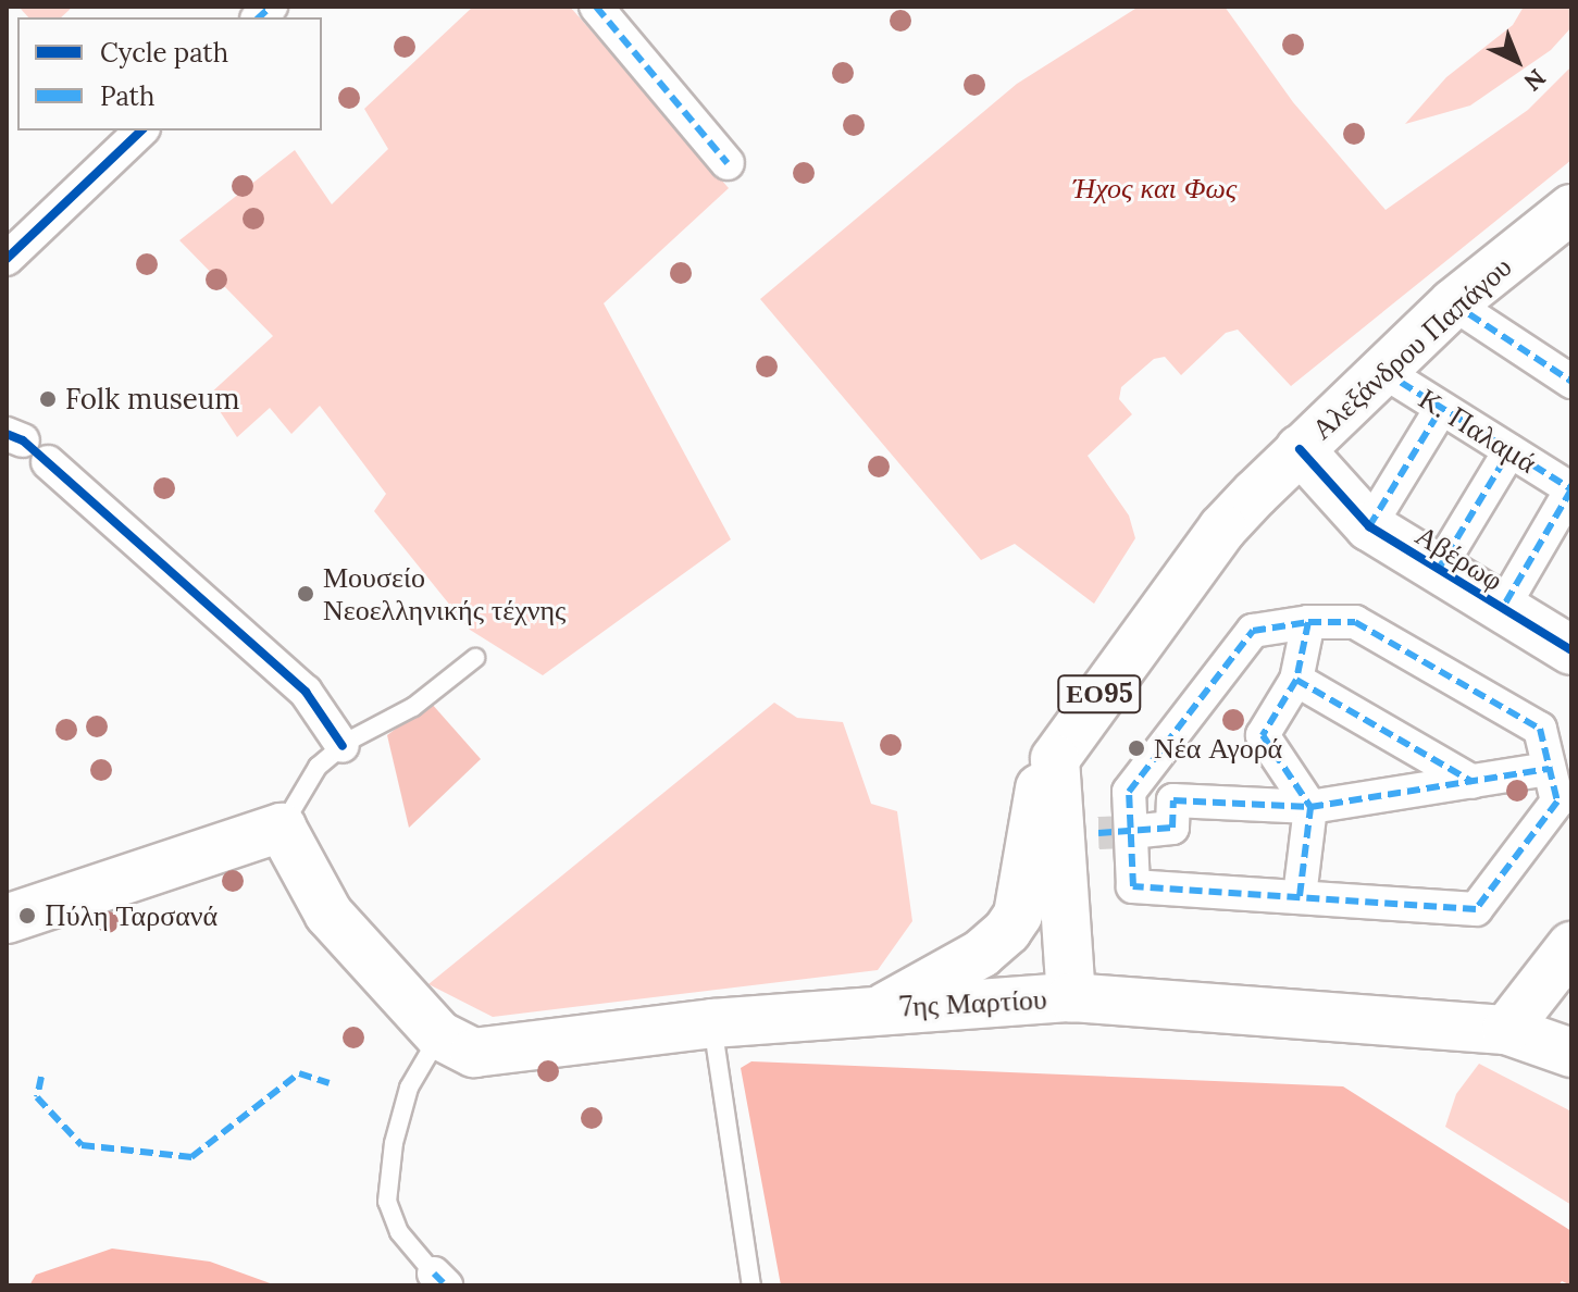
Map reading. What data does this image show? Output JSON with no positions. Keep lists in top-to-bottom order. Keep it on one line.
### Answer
{"streets":{"main road":["Αλεξάνδρου Παπάγου","Αβέρωφ","ΕΟ95","7ης Μαρτίου"],"street":["Κ. Παλαμά"]},"crossings":[["Αλεξάνδρου Παπάγου","Κ. Παλαμά"],["Αλεξάνδρου Παπάγου","Αβέρωφ"],["Αλεξάνδρου Παπάγου","7ης Μαρτίου"]],"parks":["Ήχος και Φως"],"places":["Folk museum","Μουσείο Νεοελληνικής τέχνης","Νέα Αγορά","Πύλη Ταρσανά"],"legend":["Cycle path","Path"],"north":"bottom right"}
